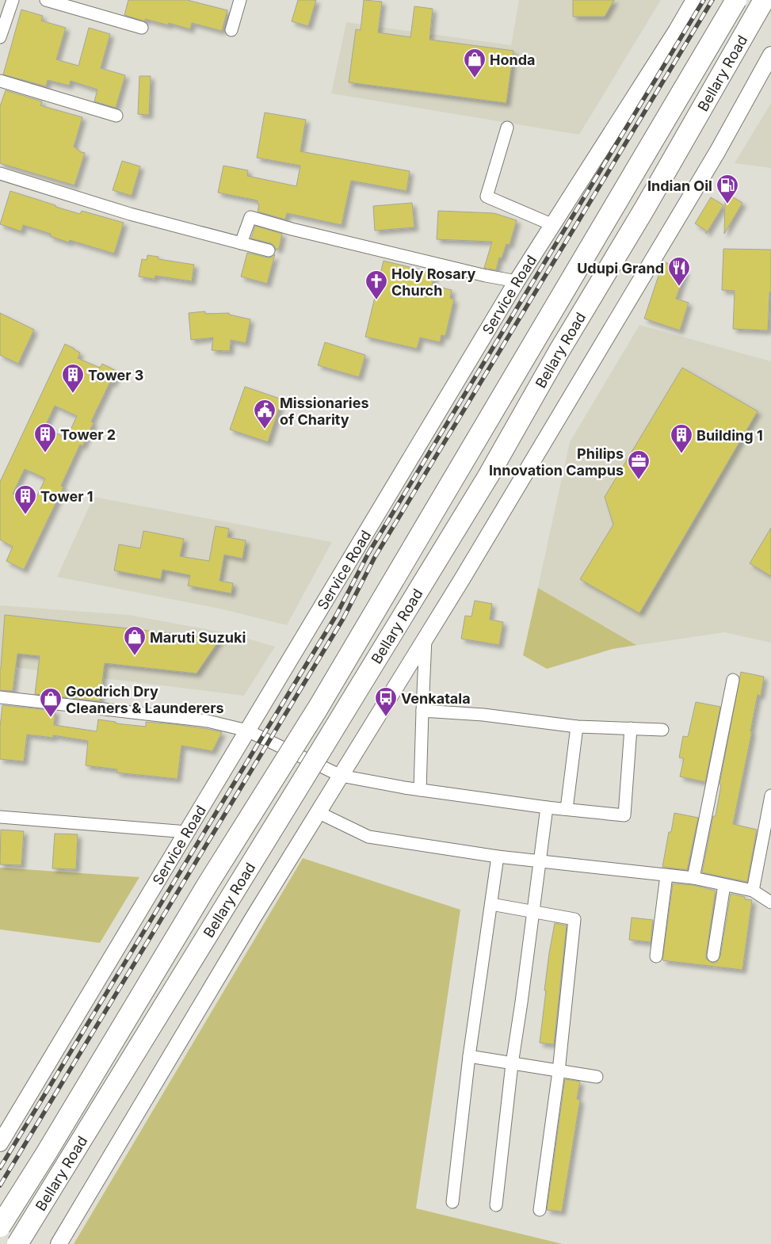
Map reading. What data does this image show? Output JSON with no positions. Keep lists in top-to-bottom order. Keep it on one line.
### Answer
{"streets":{"highway":["Bellary Road"],"main road":["Service Road"]},"places":{"shop":["Honda","Maruti Suzuki","Goodrich Dry Cleaners & Launderers"],"fuel station":["Indian Oil"],"restaurant":["Udupi Grand"],"church":["Holy Rosary Church"],"building":["Tower 3","Tower 2","Building 1","Tower 1"],"public building":["Missionaries of Charity"],"office":["Philips Innovation Campus"],"bus stop":["Venkatala"]}}
